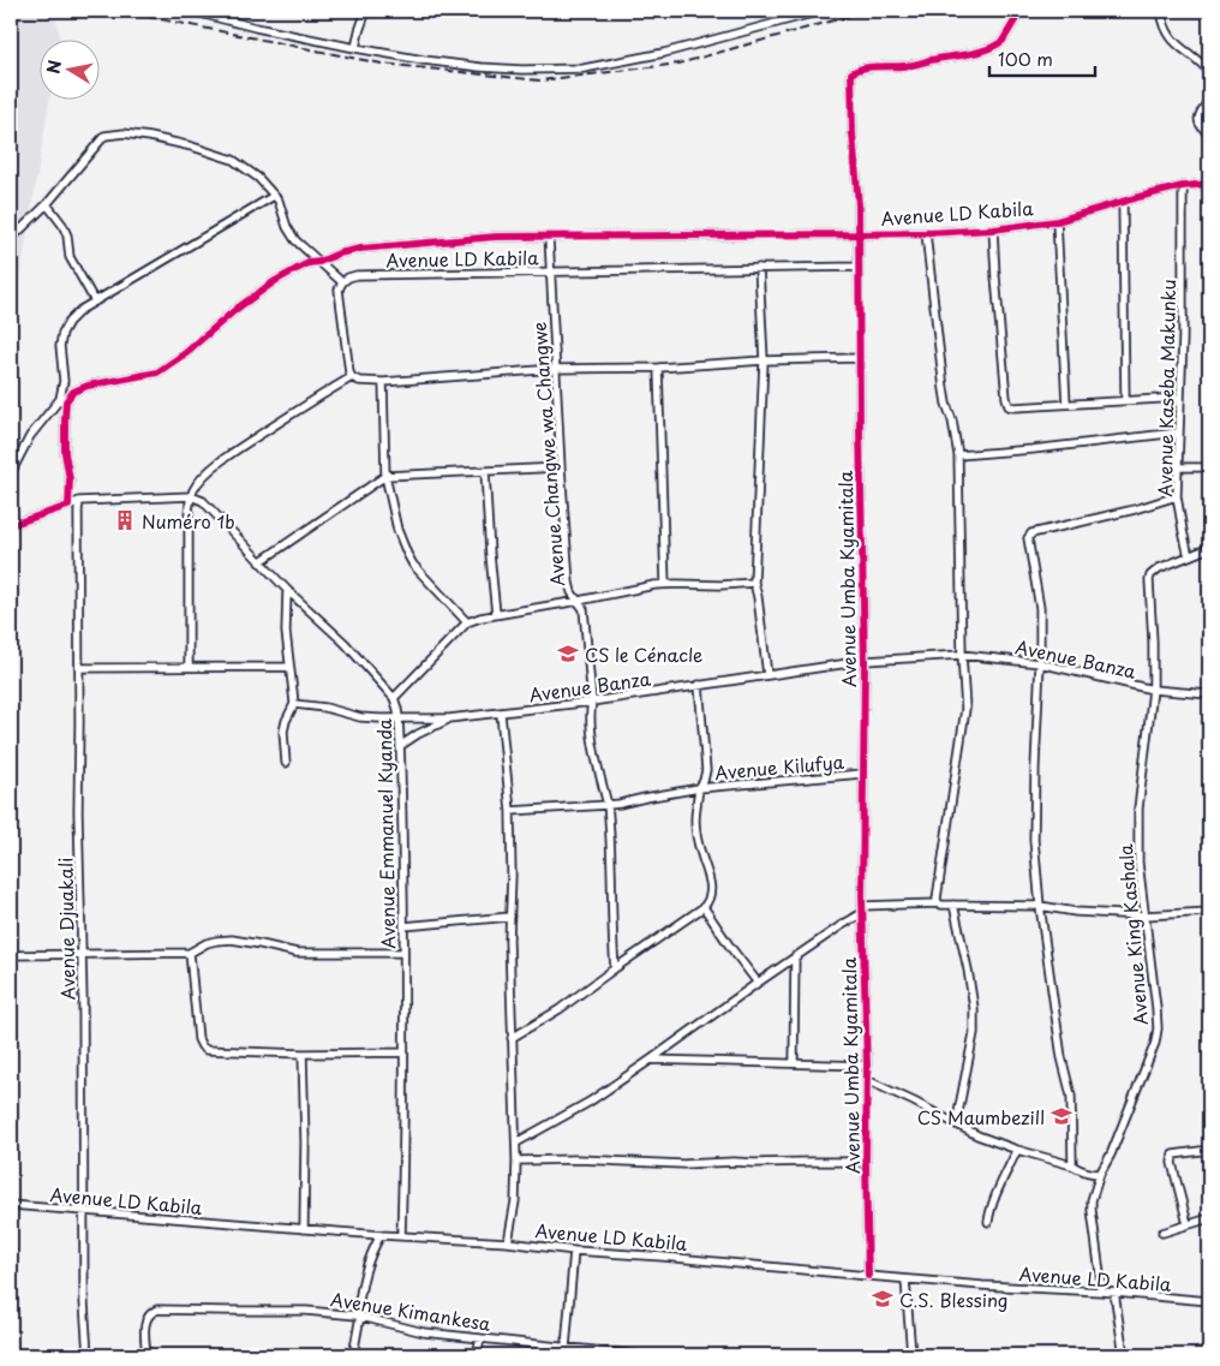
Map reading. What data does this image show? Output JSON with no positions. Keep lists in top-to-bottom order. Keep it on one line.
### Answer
{"streets":{"street":["Avenue LD Kabila","Avenue Kaseba Makunku","Avenue Changwe wa Changwe","Avenue Umba Kyamitala","Avenue Banza","Avenue Kilufya","Avenue Emmanuel Kyanda","Avenue Djuakali","Avenue King Kashala","Avenue Kimankesa"]},"crossings":[["Avenue LD Kabila","Avenue Kaseba Makunku"],["Avenue LD Kabila","Avenue Changwe wa Changwe"],["Avenue LD Kabila","Avenue Umba Kyamitala"],["Avenue LD Kabila","Avenue Emmanuel Kyanda"],["Avenue LD Kabila","Avenue Djuakali"],["Avenue LD Kabila","Avenue King Kashala"],["Avenue Kaseba Makunku","Avenue King Kashala"],["Avenue Changwe wa Changwe","Avenue Banza"],["Avenue Changwe wa Changwe","Avenue Kilufya"],["Avenue Umba Kyamitala","Avenue Banza"],["Avenue Umba Kyamitala","Avenue Kilufya"],["Avenue Banza","Avenue Emmanuel Kyanda"],["Avenue Banza","Avenue King Kashala"]],"places":{"building":["Numéro 1b"],"school or university":["CS le Cénacle","CS Maumbezill","C.S. Blessing"]},"scale_bar":"100 m","north":"left"}
